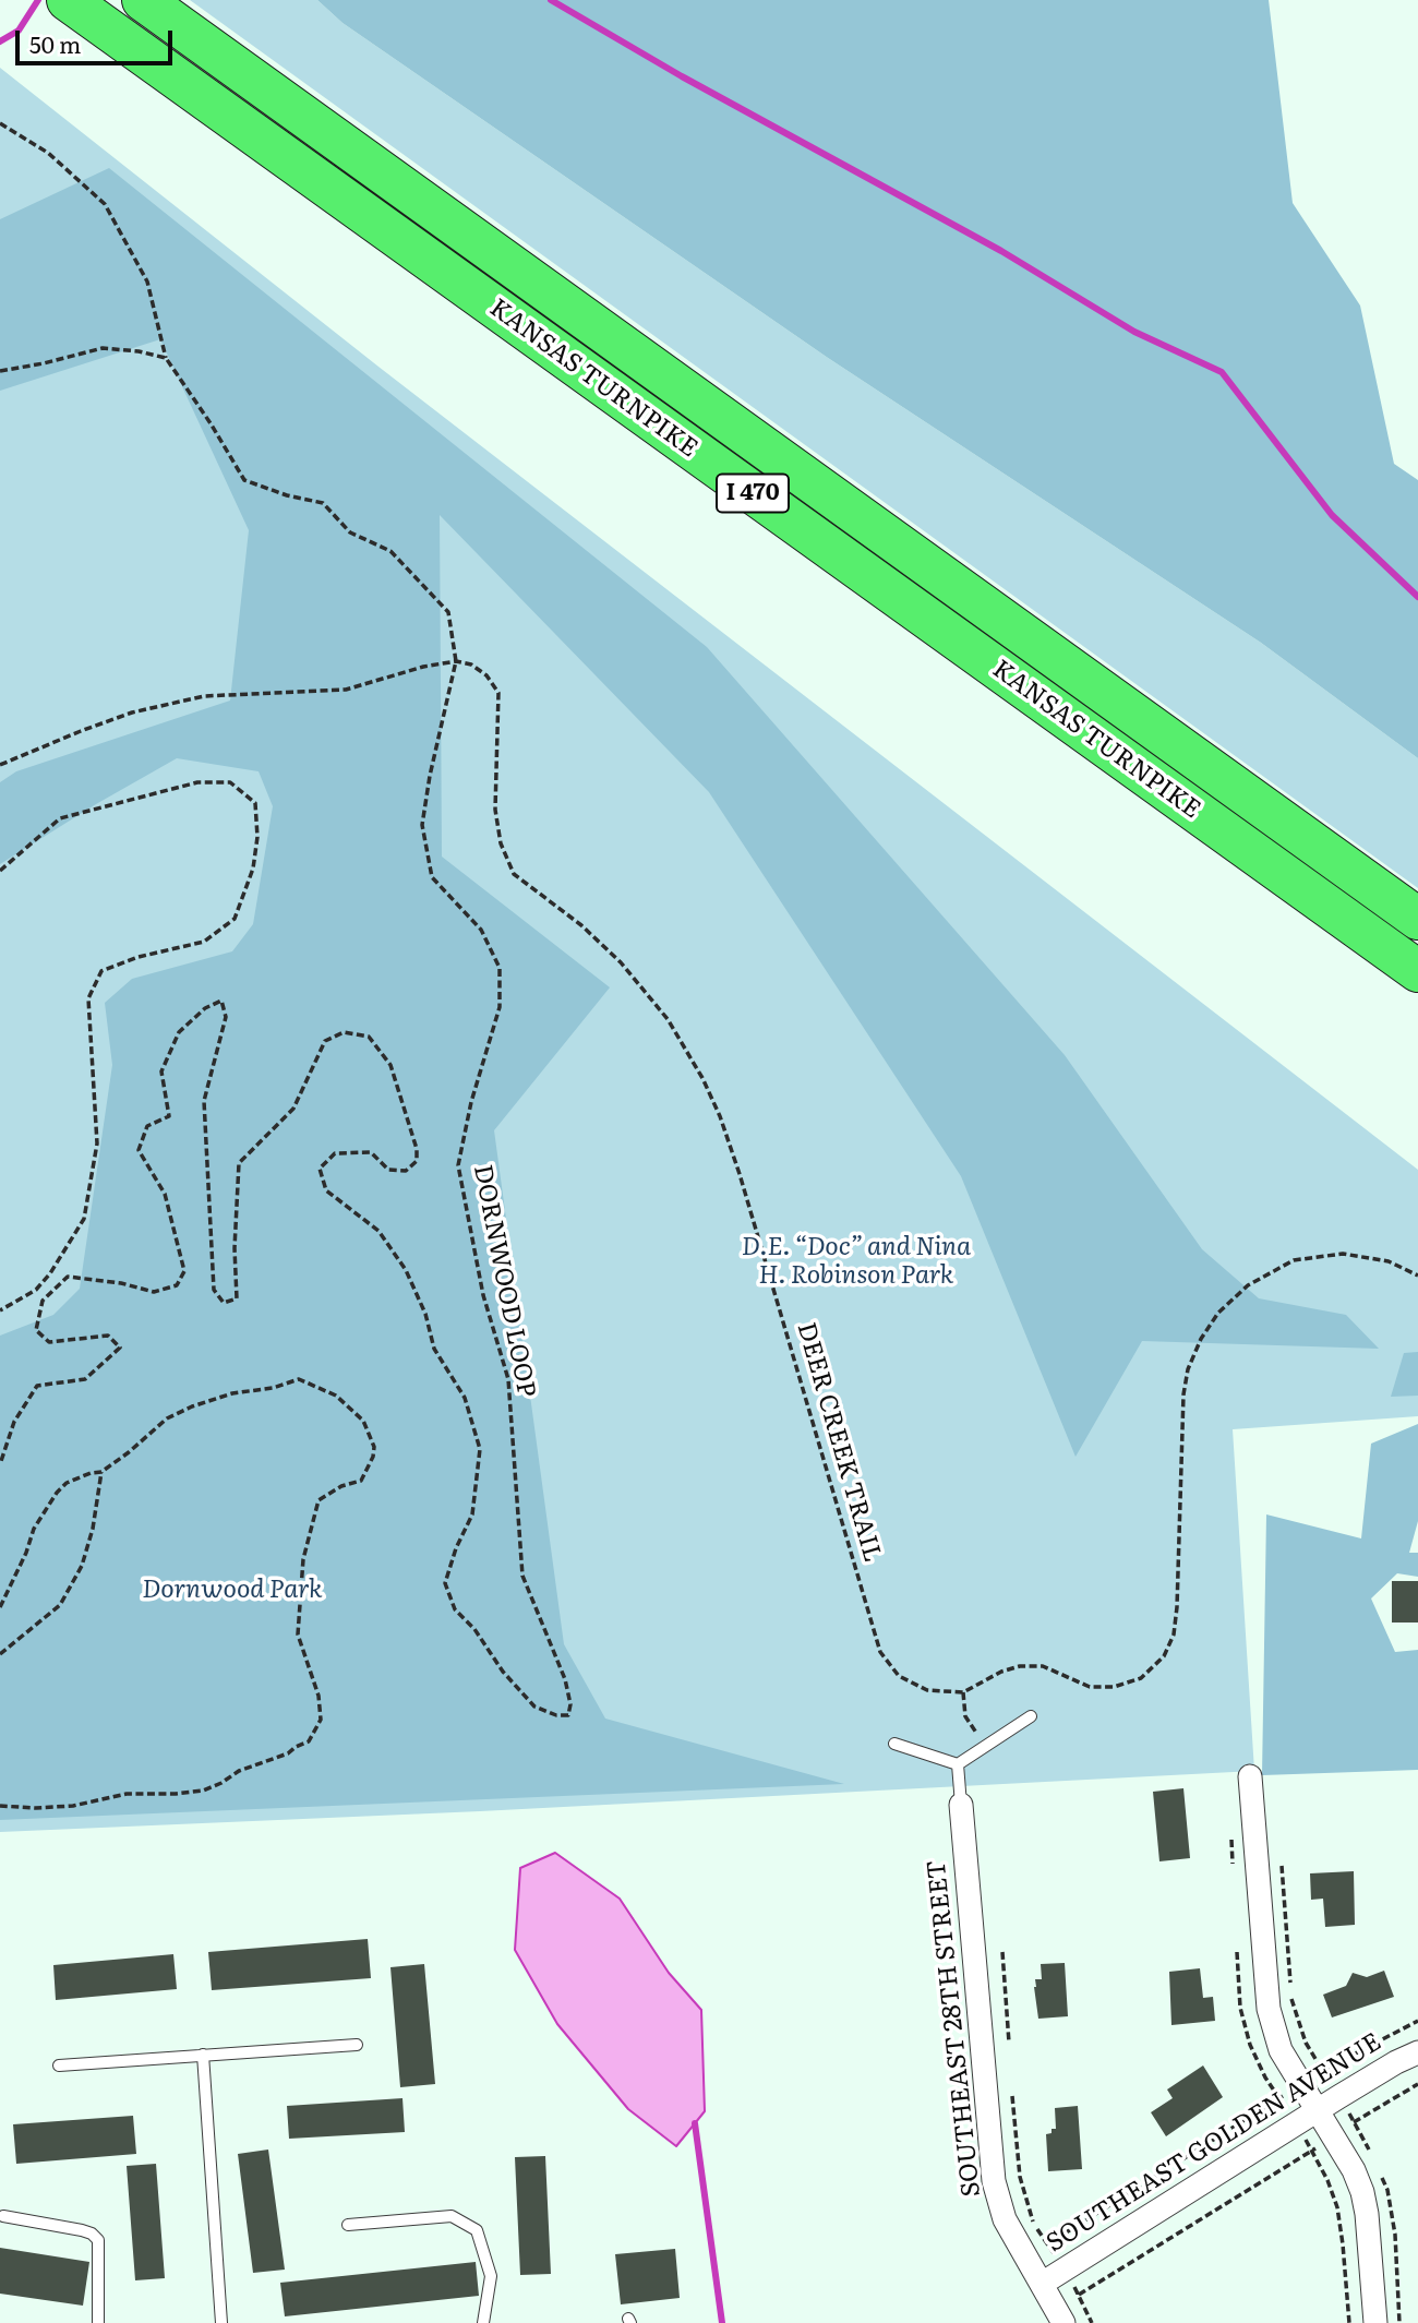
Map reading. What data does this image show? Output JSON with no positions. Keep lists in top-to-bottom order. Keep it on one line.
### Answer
{"streets":{"highway":["KANSAS TURNPIKE","I 470"],"street":["SOUTHEAST 28TH STREET","SOUTHEAST GOLDEN AVENUE"],"path":["DORNWOOD LOOP","DEER CREEK TRAIL"]},"crossings":[["DORNWOOD LOOP","DEER CREEK TRAIL"],["SOUTHEAST 28TH STREET","SOUTHEAST GOLDEN AVENUE"]],"parks":["D.E. “Doc” and Nina H. Robinson Park","Dornwood Park"],"scale_bar":"50 m"}
